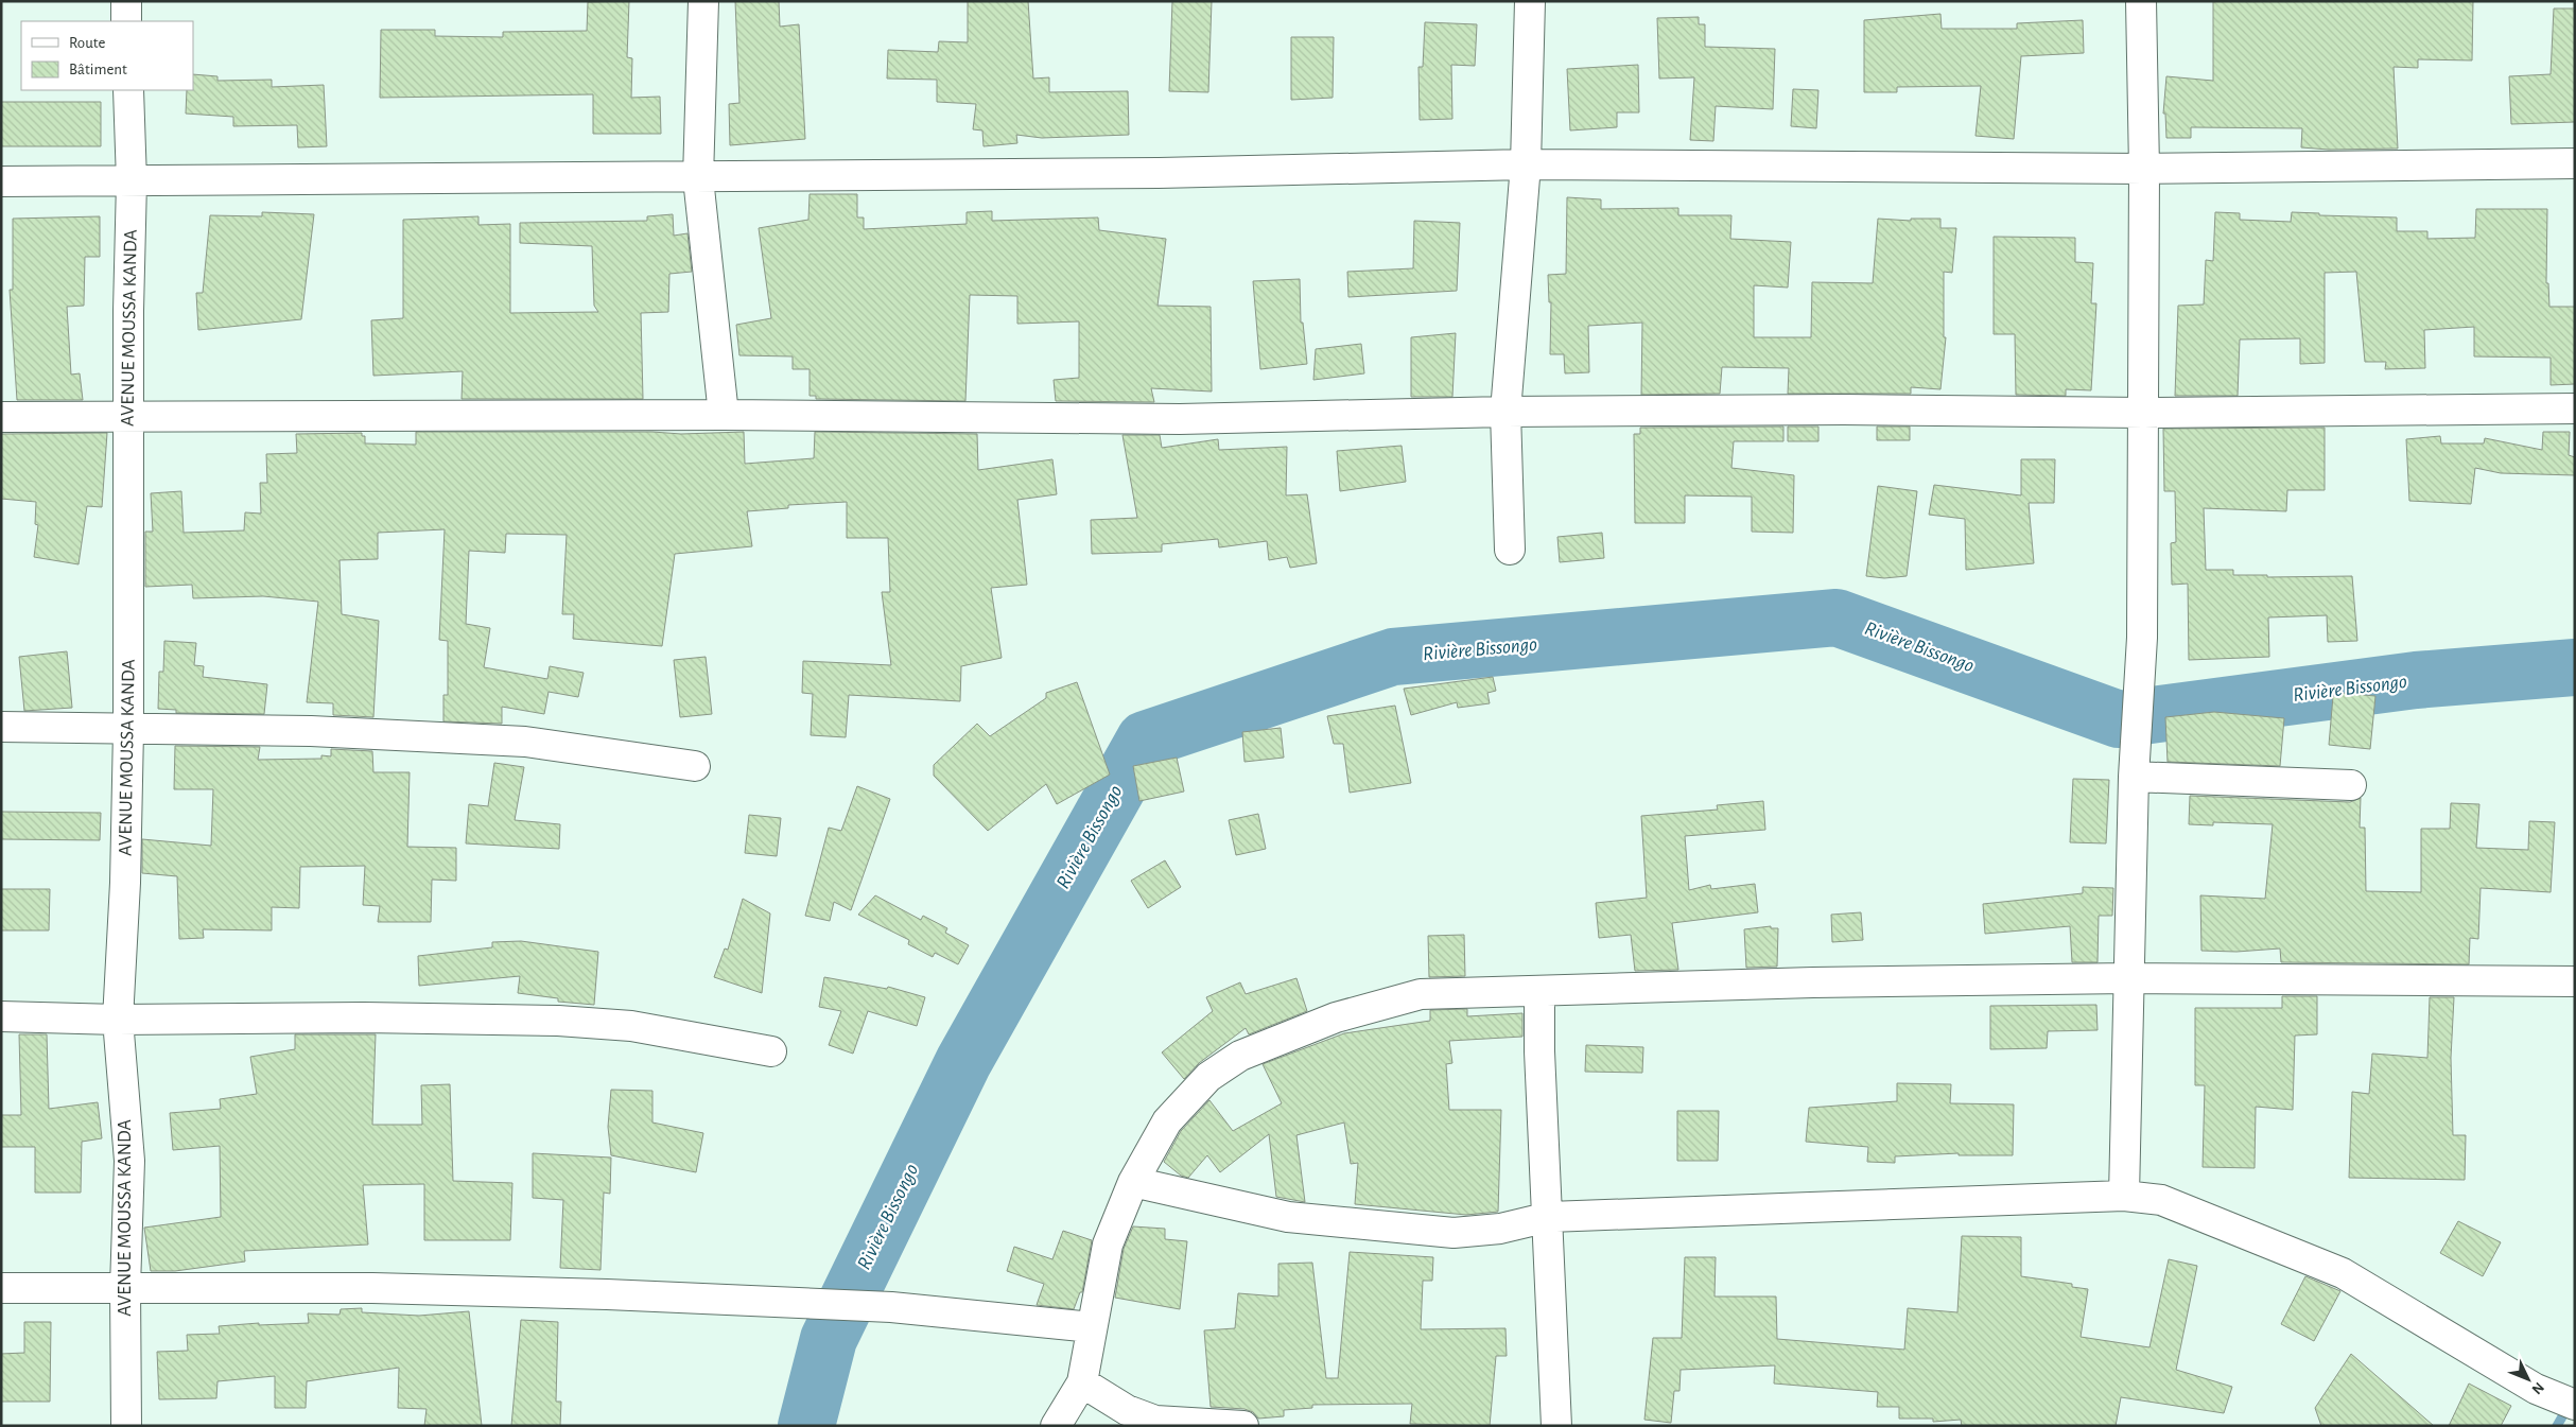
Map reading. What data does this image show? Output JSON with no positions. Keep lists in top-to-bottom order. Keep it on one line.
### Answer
{"streets":{"street":["AVENUE MOUSSA KANDA"]},"water":["Rivière Bissongo"],"legend":["Route","Bâtiment"],"north":"bottom right"}
